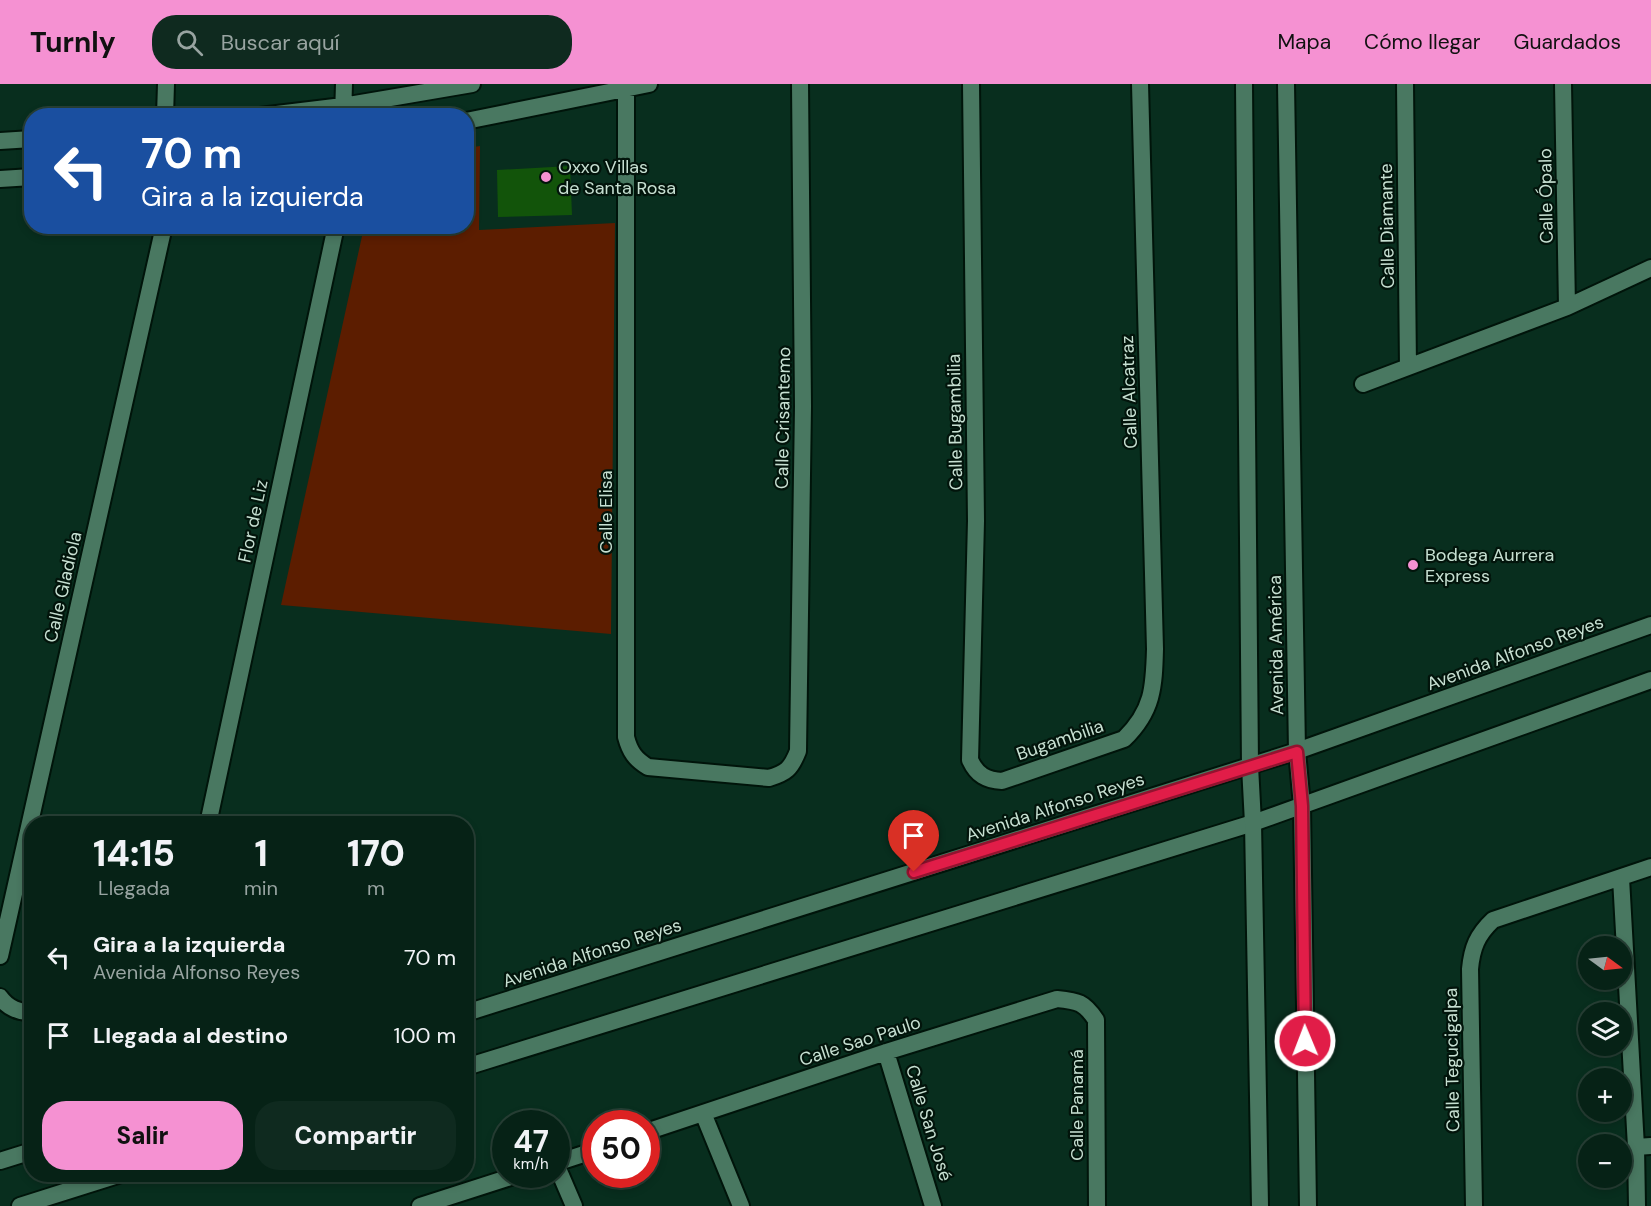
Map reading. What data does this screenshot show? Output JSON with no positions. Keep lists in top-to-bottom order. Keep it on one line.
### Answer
{"streets":{"street":["Calle Ópalo","Calle Diamante","Calle Alcatraz","Calle Crisantemo","Calle Bugambilia","Calle Elisa","Flor de Liz","Calle Gladiola","Avenida América","Avenida Alfonso Reyes","Bugambilia","Calle Sao Paulo","Calle Tegucigalpa","Calle Panamá","Calle San José"]},"crossings":[["Calle Alcatraz","Bugambilia"],["Calle Crisantemo","Calle Elisa"],["Calle Bugambilia","Bugambilia"],["Avenida América","Avenida Alfonso Reyes"],["Calle Sao Paulo","Calle Panamá"],["Calle Sao Paulo","Calle San José"]],"places":["Oxxo Villas de Santa Rosa","Bodega Aurrera Express"],"north":"right","page":{"header":"Turnly","search":"Buscar aquí","nav":["Mapa","Cómo llegar","Guardados"],"turn":["70 m","Gira a la izquierda"],"eta":["14:15","Llegada","1","min","170","m"],"list":[{"name":"Gira a la izquierda","note":"Avenida Alfonso Reyes","value":"70 m"},{"name":"Llegada al destino","value":"100 m"}],"map_buttons":["+","−"],"buttons":["Salir","Compartir"],"speed":"47 km/h","limit":"50"}}
